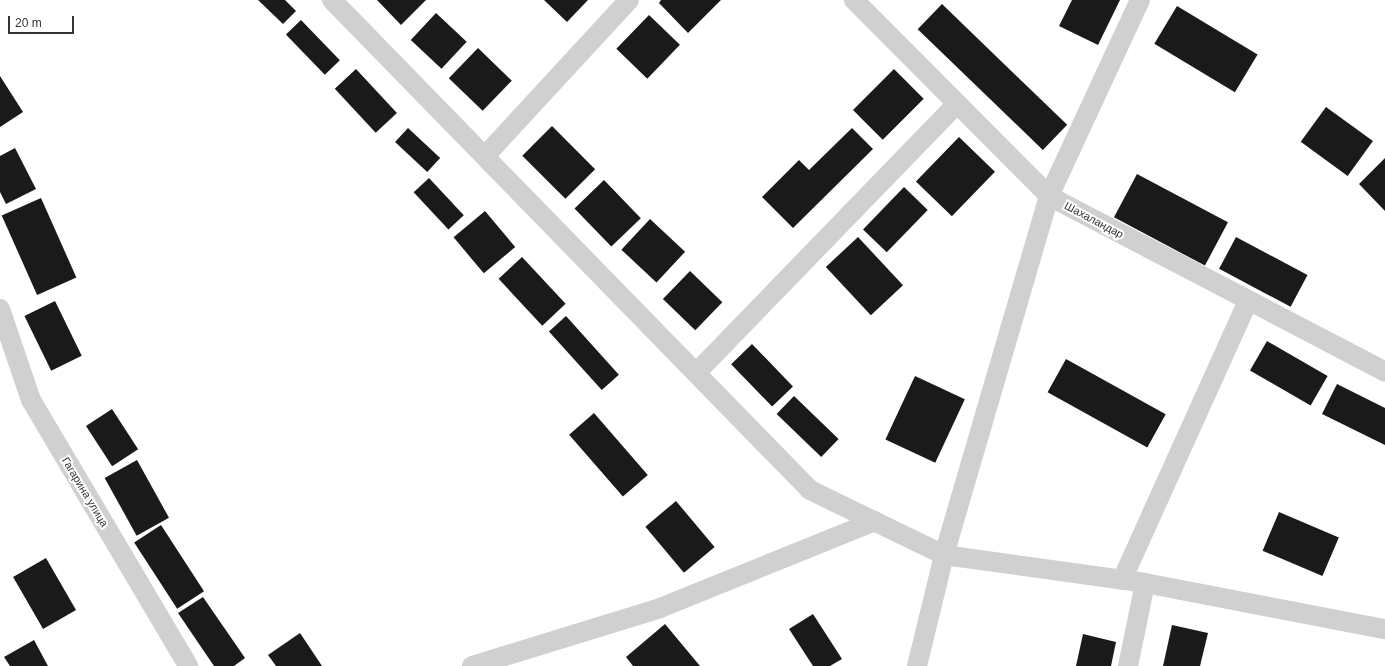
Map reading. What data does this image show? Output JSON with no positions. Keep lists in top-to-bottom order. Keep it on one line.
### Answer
{"streets":{"street":["Шахаландар","Гагарина улица"]},"scale_bar":"20 m"}
